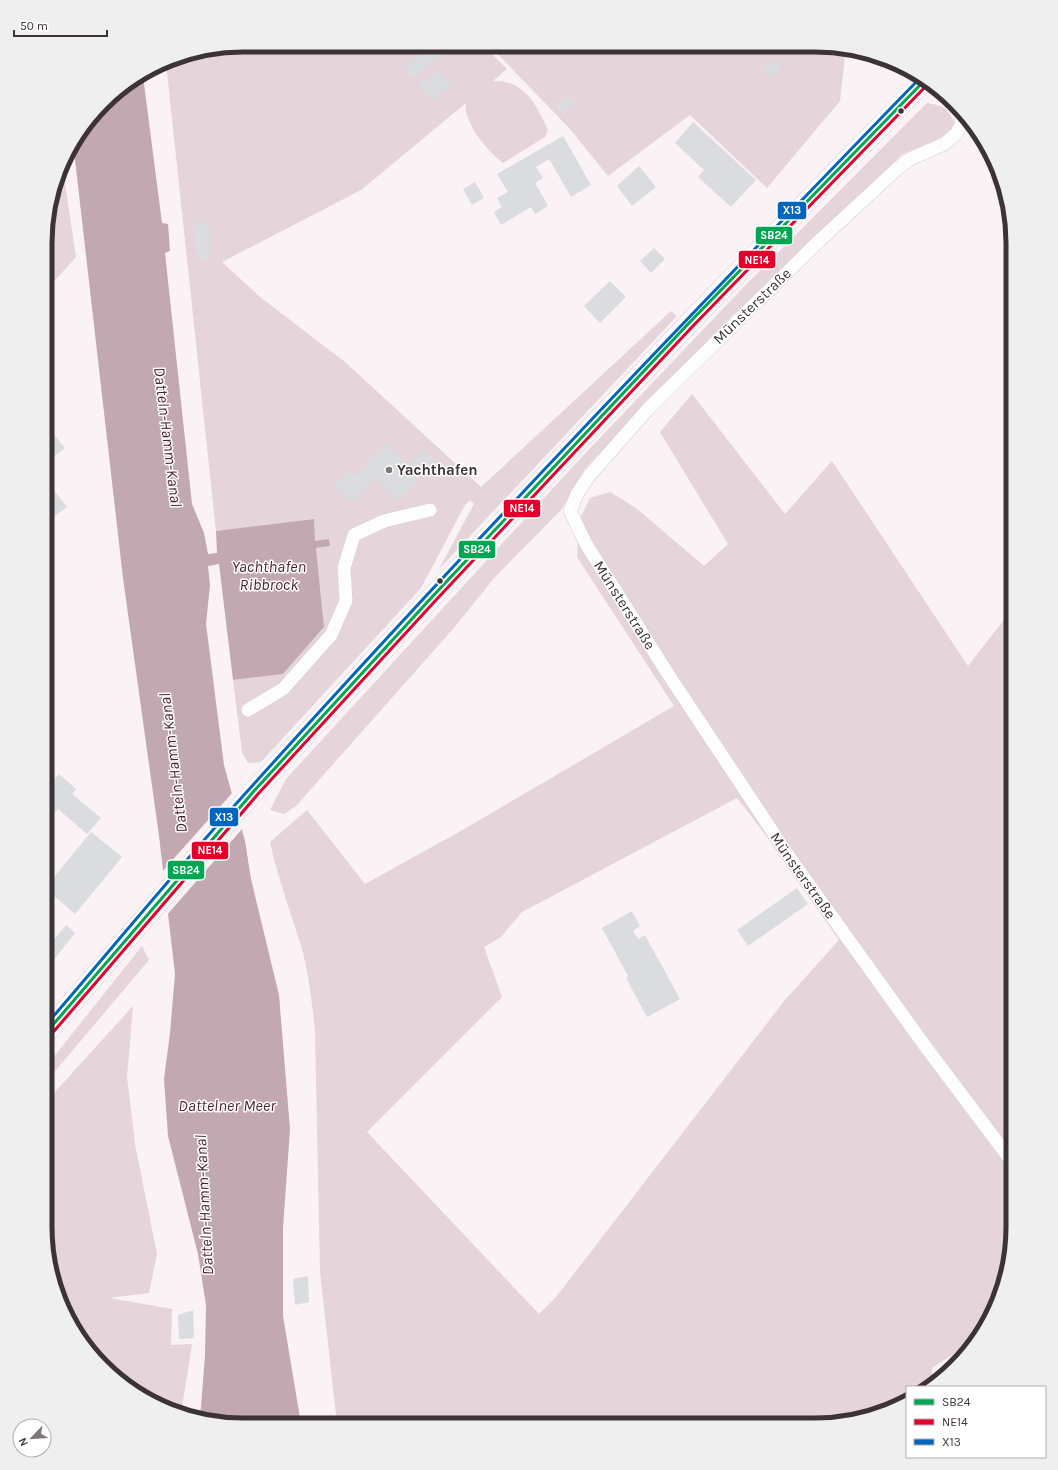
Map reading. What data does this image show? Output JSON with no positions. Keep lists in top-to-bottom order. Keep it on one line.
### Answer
{"streets":{"main road":["Münsterstraße"]},"water":["Datteln-Hamm-Kanal","Yachthafen Ribbrock","Dattelner Meer"],"places":["Yachthafen"],"lines":["transit line X13","transit line SB24","transit line NE14"],"legend":["SB24","NE14","X13"],"scale_bar":"50 m","north":"bottom left"}
